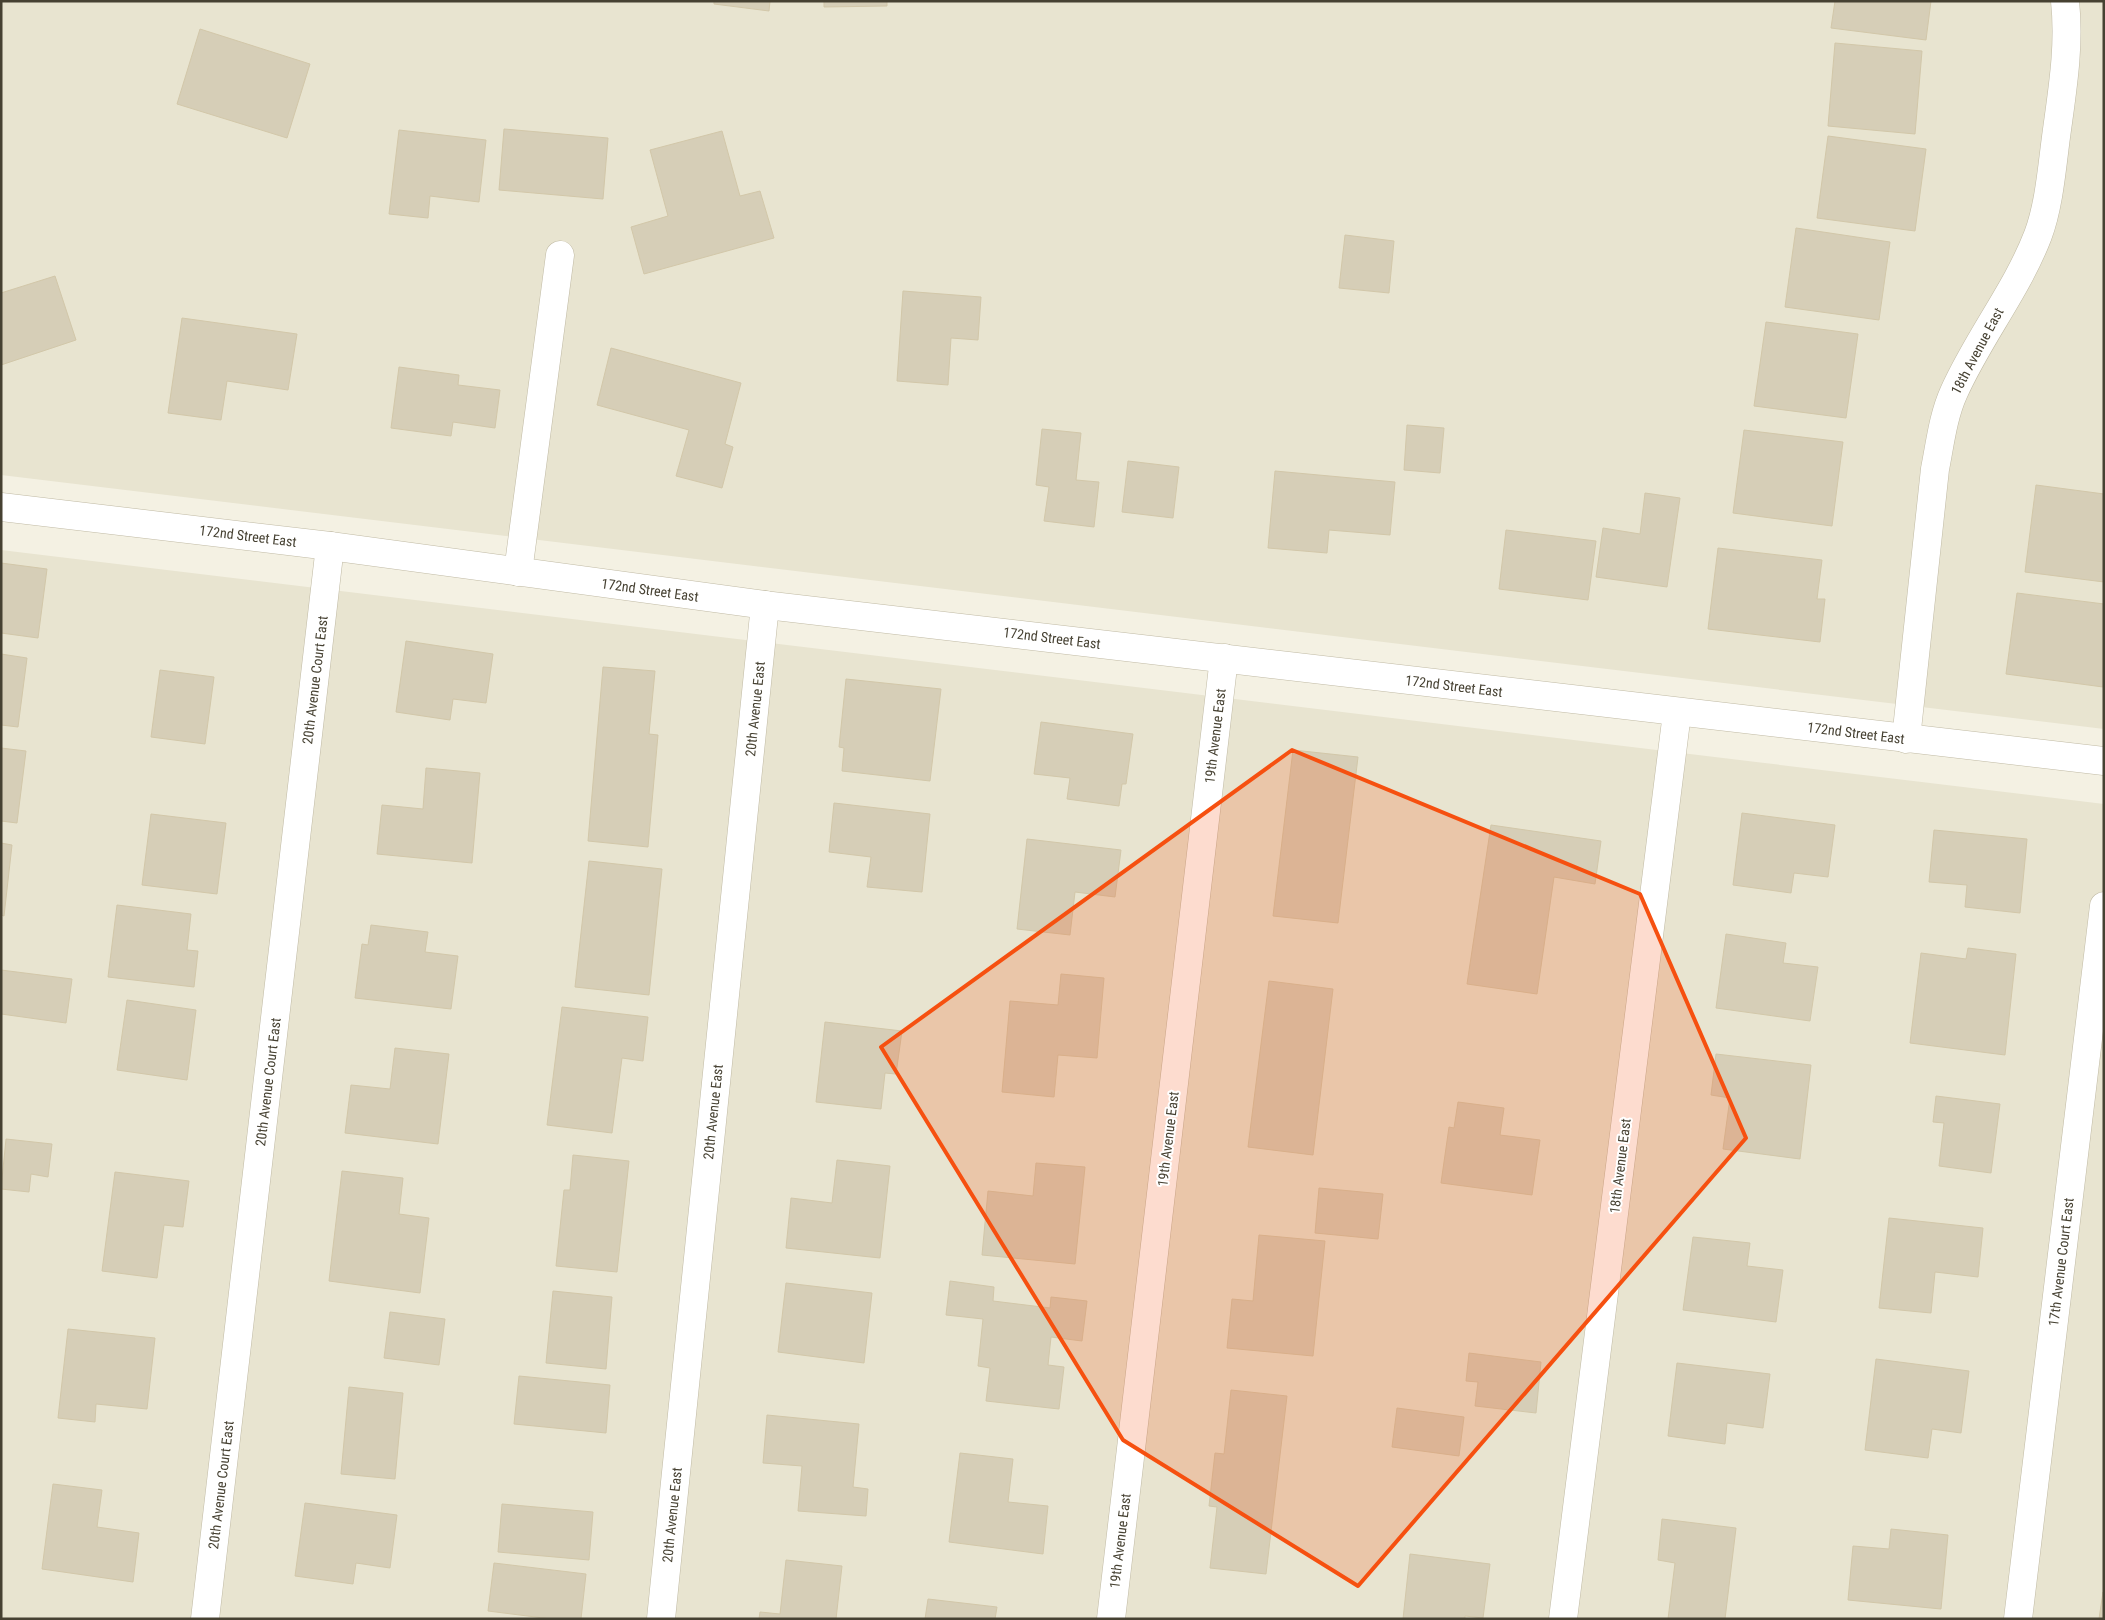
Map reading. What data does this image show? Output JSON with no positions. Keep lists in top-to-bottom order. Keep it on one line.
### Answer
{"streets":{"street":["18th Avenue East","172nd Street East","20th Avenue Court East","20th Avenue East","19th Avenue East","17th Avenue Court East"]},"crossings":[["18th Avenue East","172nd Street East"],["172nd Street East","20th Avenue Court East"],["172nd Street East","20th Avenue East"],["172nd Street East","19th Avenue East"]]}
